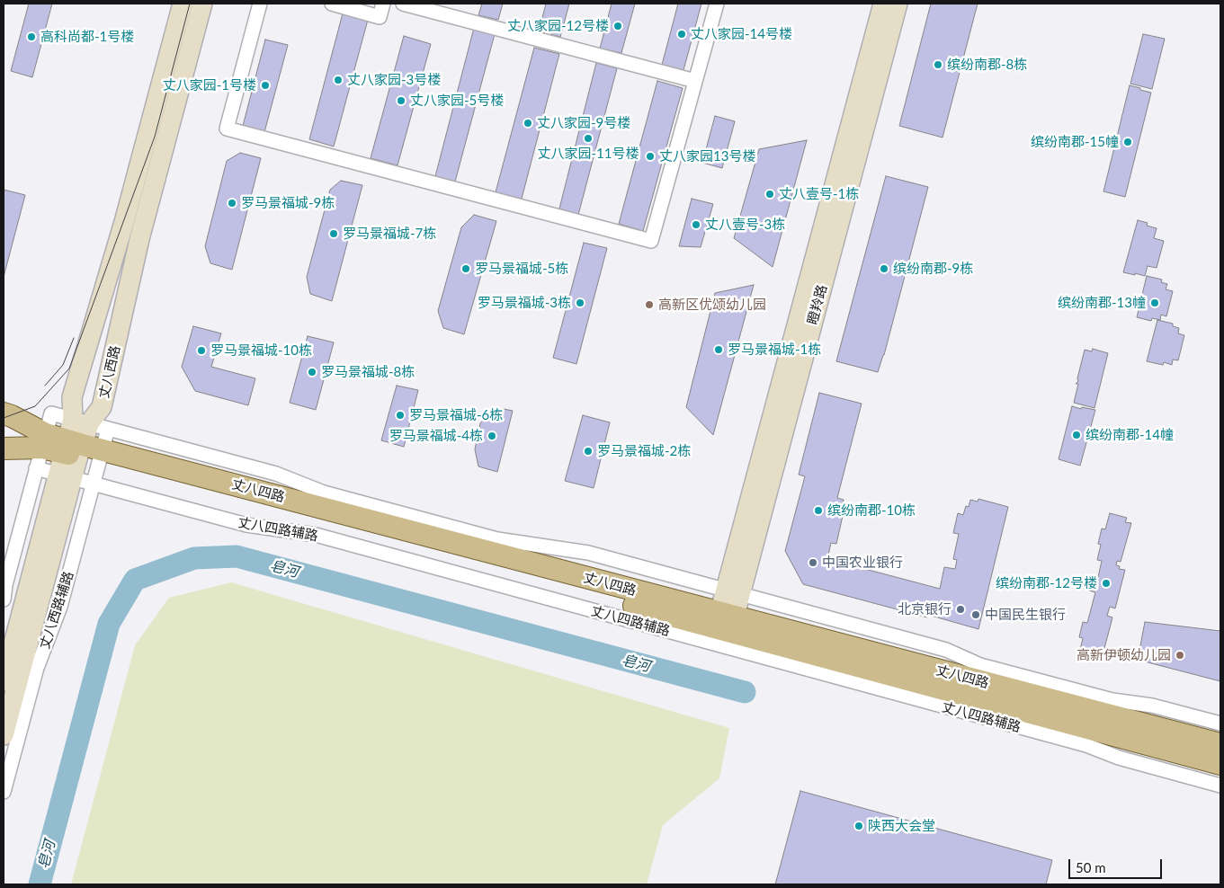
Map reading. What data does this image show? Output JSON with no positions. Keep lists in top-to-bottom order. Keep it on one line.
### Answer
{"streets":{"main road":["瞪羚路","丈八西路","丈八四路"],"street":["丈八四路辅路","丈八西路辅路"]},"crossings":[["瞪羚路","丈八四路"],["丈八西路","丈八四路"],["丈八西路","丈八四路辅路"],["丈八西路","丈八西路辅路"],["丈八四路","丈八西路辅路"],["丈八四路辅路","丈八西路辅路"]],"water":["皂河"],"places":["丈八家园-12号楼","丈八家园-14号楼","高科尚都-1号楼","缤纷南郡-8栋","丈八家园-3号楼","丈八家园-1号楼","丈八家园-5号楼","丈八家园-9号楼","丈八家园-11号楼","缤纷南郡-15幢","丈八家园13号楼","丈八壹号-1栋","罗马景福城-9栋","丈八壹号-3栋","罗马景福城-7栋","罗马景福城-5栋","缤纷南郡-9栋","罗马景福城-3栋","缤纷南郡-13幢","高新区优颂幼儿园","罗马景福城-1栋","罗马景福城-10栋","罗马景福城-8栋","罗马景福城-6栋","缤纷南郡-14幢","罗马景福城-4栋","罗马景福城-2栋","缤纷南郡-10栋","中国农业银行","缤纷南郡-12号楼","北京银行","中国民生银行","高新伊顿幼儿园","陕西大会堂"],"scale_bar":"50 m"}
